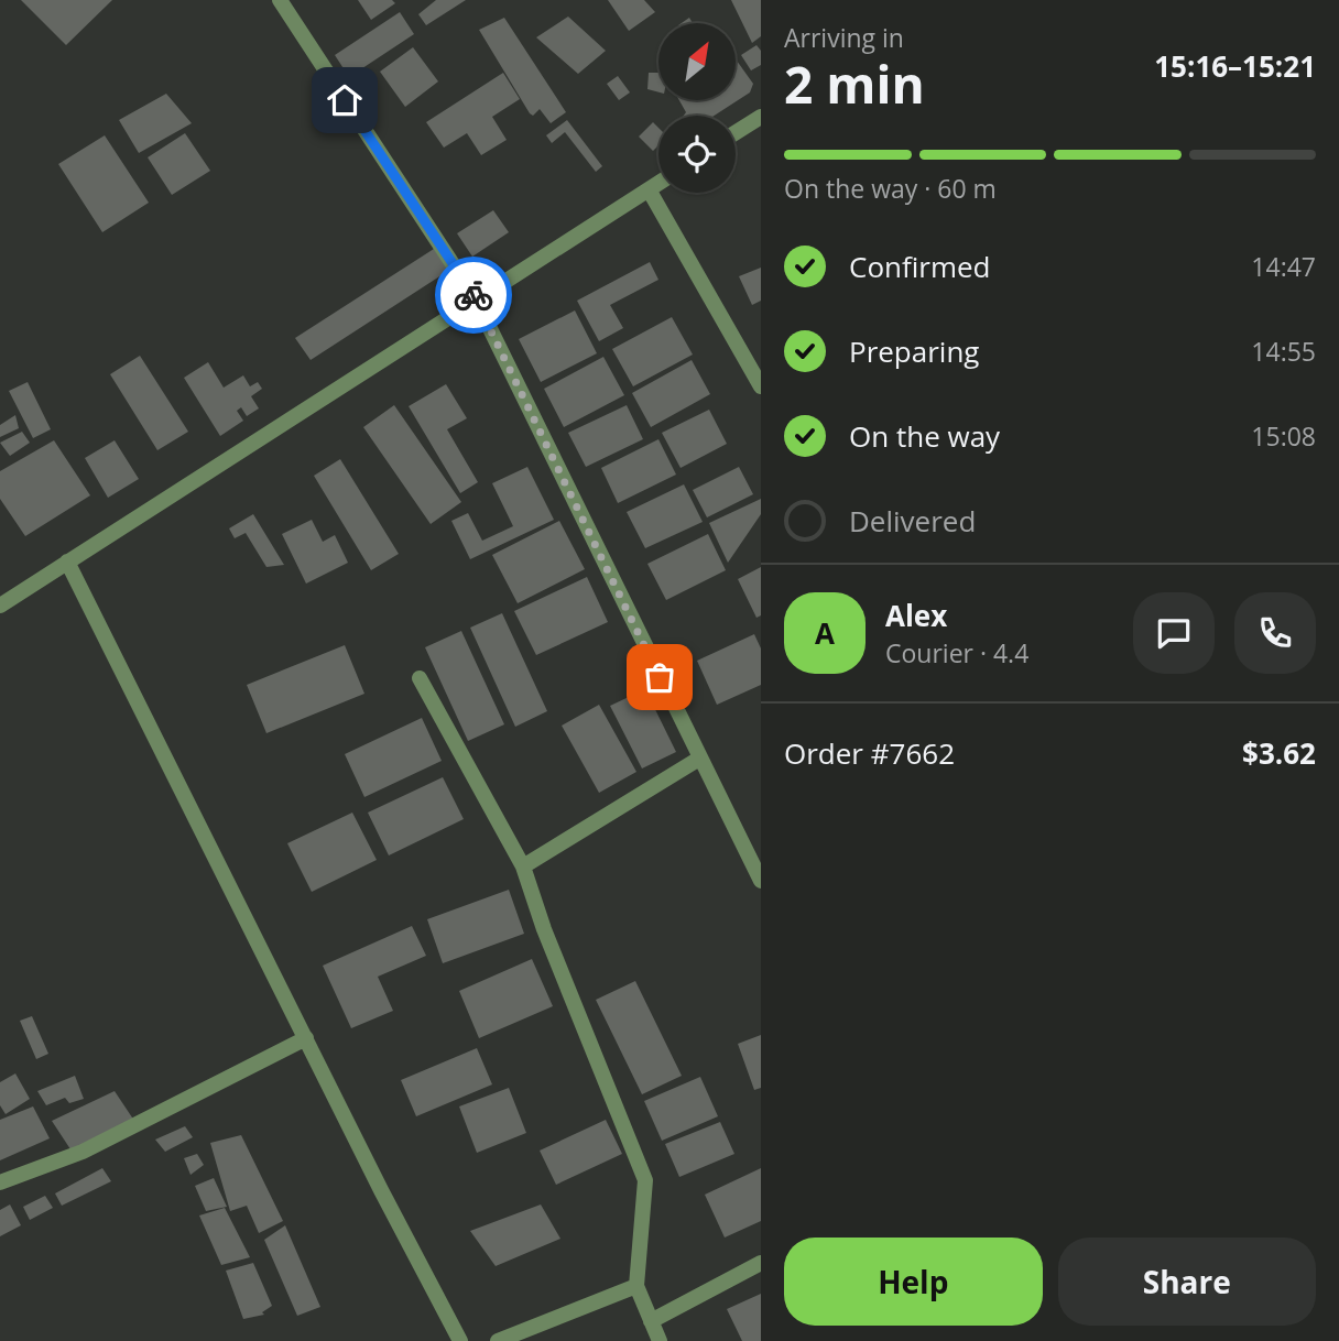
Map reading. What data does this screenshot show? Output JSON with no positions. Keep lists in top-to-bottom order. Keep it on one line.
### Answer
{"north":"top right","page":{"heading":["2 min","Arriving in","15:16–15:21"],"panel":["Alex","Courier · 4.4","Order #7662","$3.62"],"bar":"On the way · 60 m","list":[["Confirmed","14:47"],["Preparing","14:55"],["On the way","15:08"],"Delivered"],"round":"A","buttons":["Help","Share"]}}
